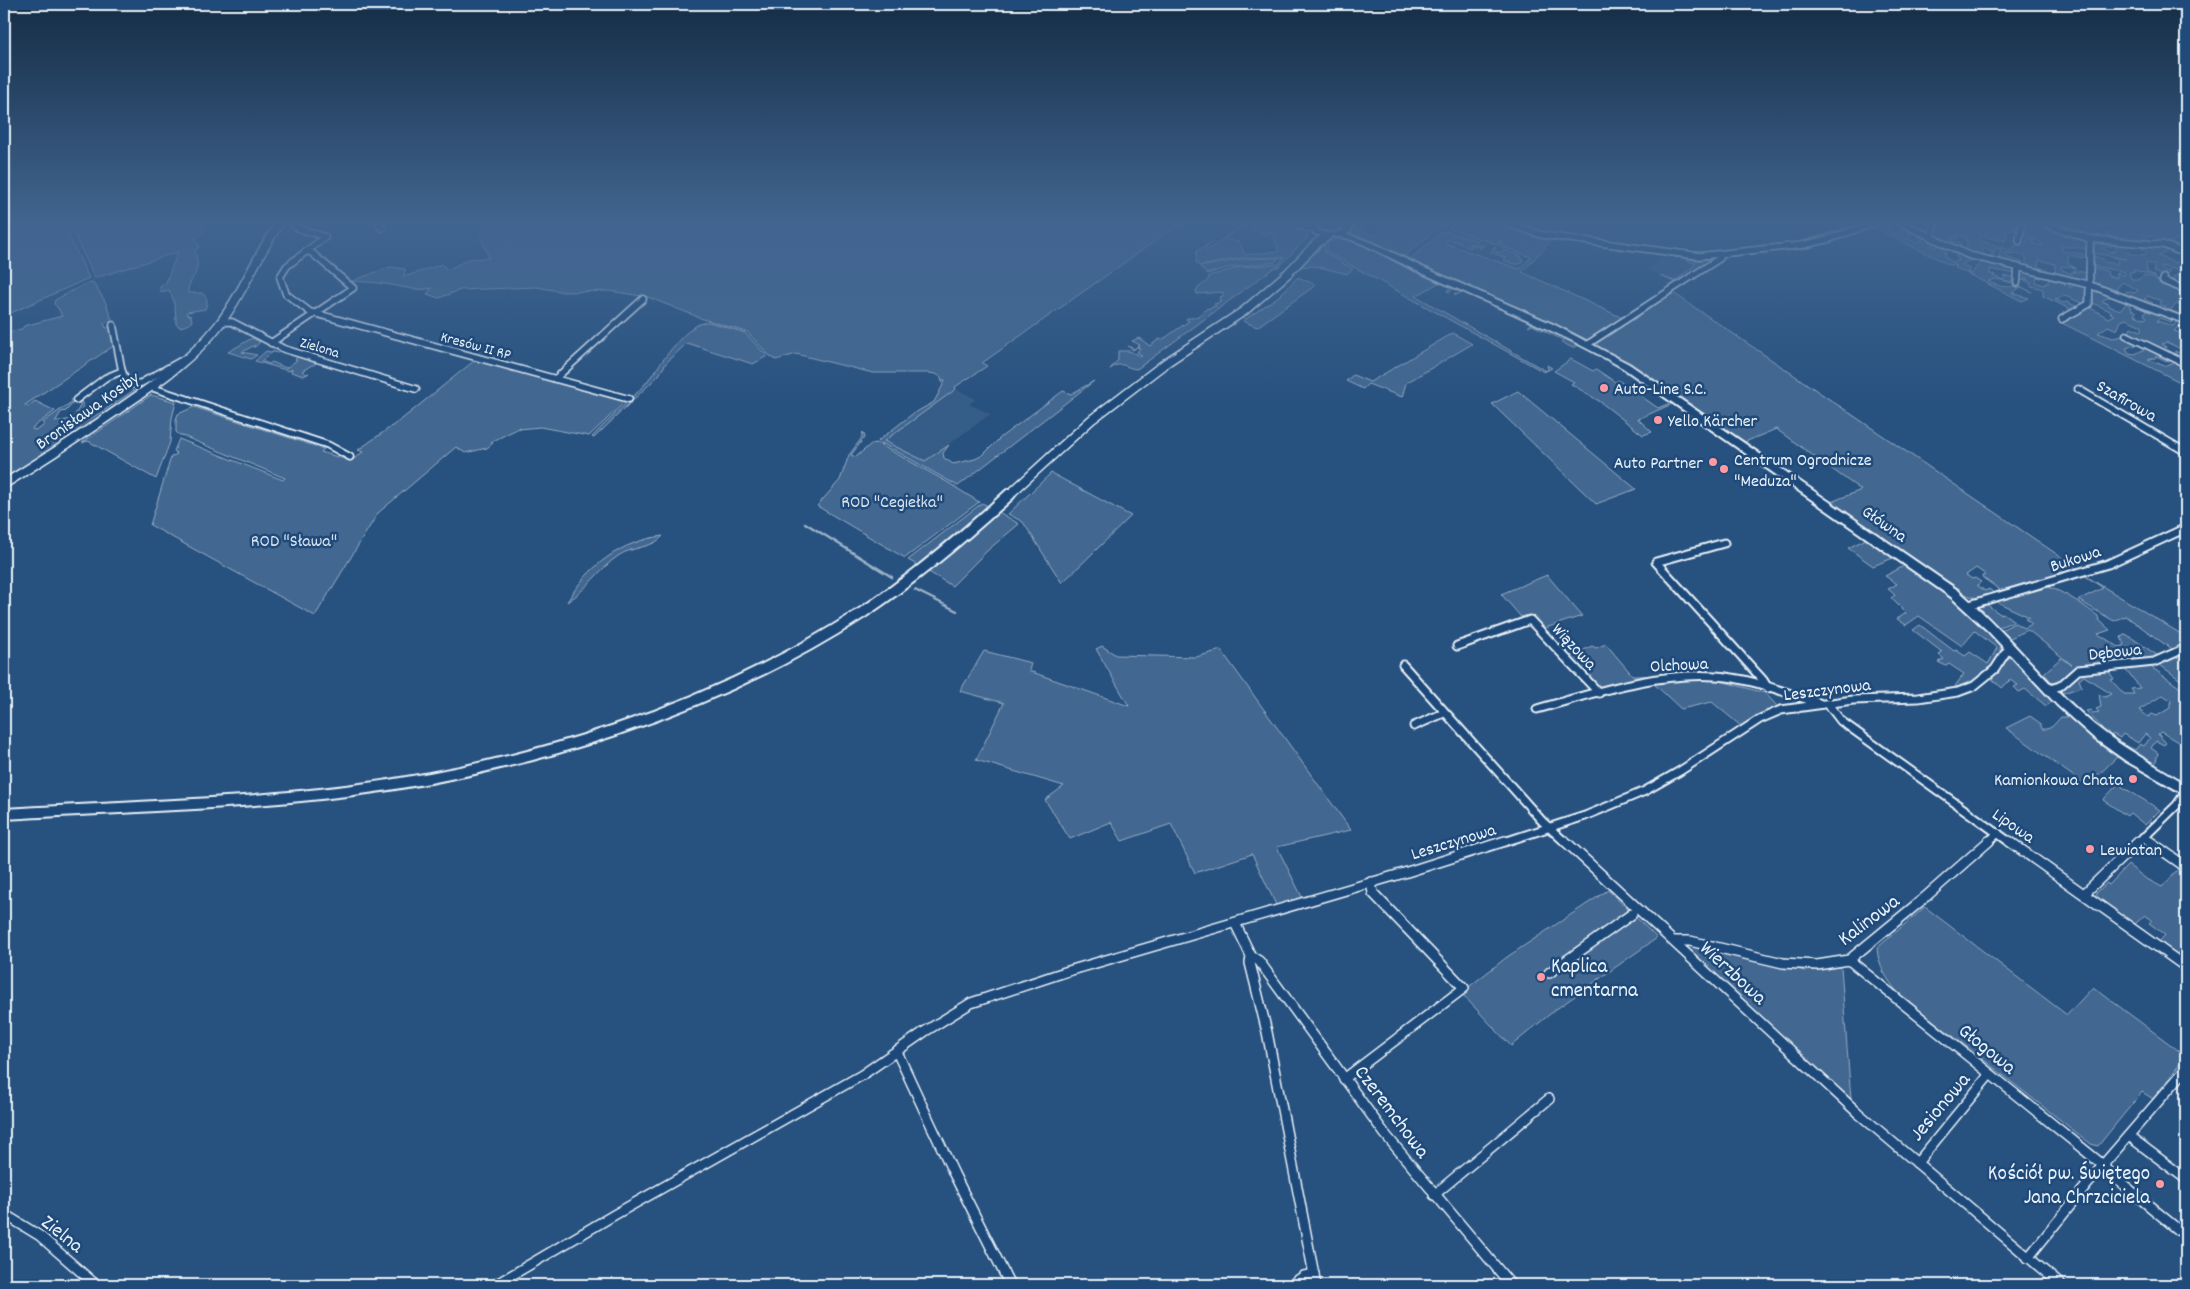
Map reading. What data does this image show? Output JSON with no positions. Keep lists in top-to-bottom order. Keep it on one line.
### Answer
{"streets":{"main road":["Bronisława Kosiby","Główna"],"street":["Kresów II RP","Zielona","Szafirowa","Bukowa","Wiązowa","Dębowa","Olchowa","Leszczynowa","Lipowa","Kalinowa","Wierzbowa","Głogowa","Jesionowa","Czeremchowa","Zielna"]},"crossings":[["Zielona","Bronisława Kosiby"],["Główna","Bukowa"],["Główna","Dębowa"],["Główna","Leszczynowa"],["Wiązowa","Olchowa"],["Olchowa","Leszczynowa"],["Olchowa","Lipowa"],["Leszczynowa","Lipowa"],["Leszczynowa","Wierzbowa"],["Lipowa","Kalinowa"],["Kalinowa","Wierzbowa"],["Kalinowa","Głogowa"],["Wierzbowa","Jesionowa"],["Głogowa","Jesionowa"]],"parks":["ROD \"Cegiełka\"","ROD \"Sława\""],"places":["Auto-Line S.C.","Yello Kärcher","Auto Partner","Centrum Ogrodnicze \"Meduza\"","Kamionkowa Chata","Lewiatan","Kaplica cmentarna","Kościół pw. Świętego Jana Chrzciciela"]}
